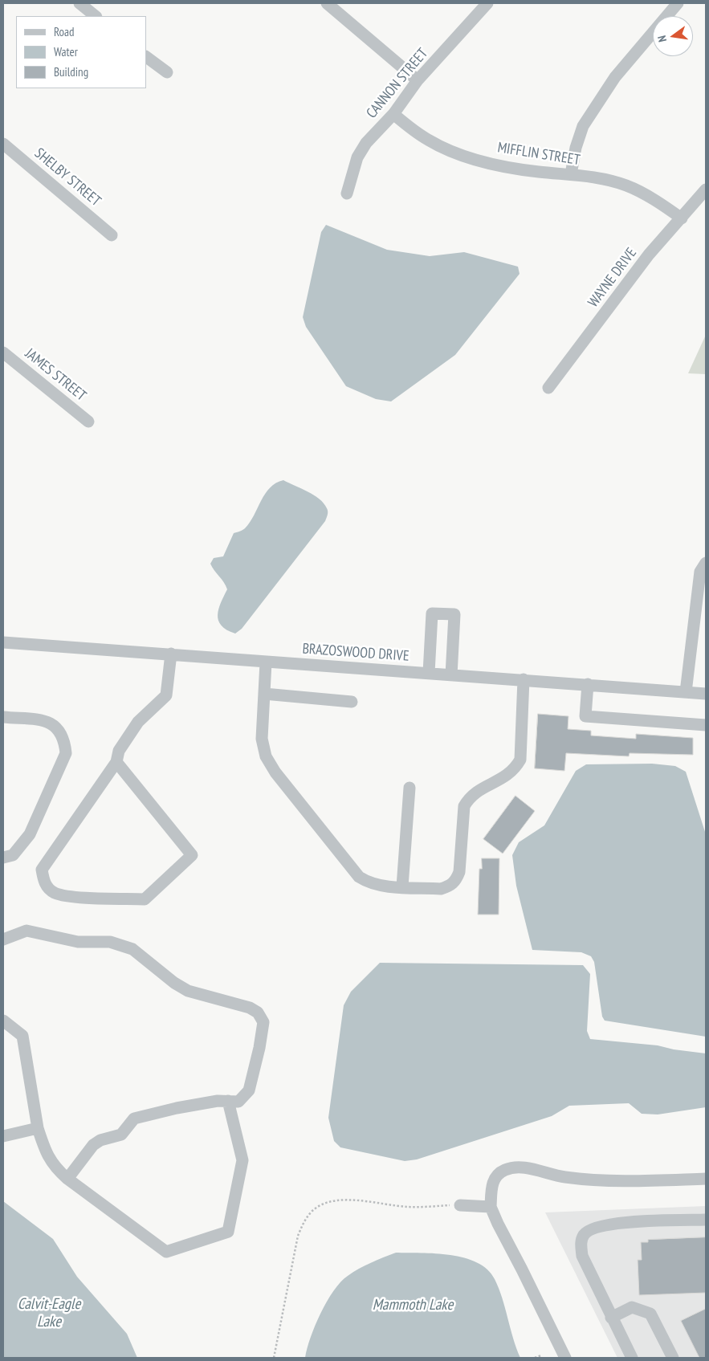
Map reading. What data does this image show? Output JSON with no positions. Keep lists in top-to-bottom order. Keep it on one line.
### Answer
{"streets":{"street":["CANNON STREET","MIFFLIN STREET","SHELBY STREET","WAYNE DRIVE","JAMES STREET","BRAZOSWOOD DRIVE"]},"crossings":[["CANNON STREET","MIFFLIN STREET"],["MIFFLIN STREET","WAYNE DRIVE"]],"water":["Calvit-Eagle Lake","Mammoth Lake"],"legend":["Road","Water","Building"],"north":"left"}
